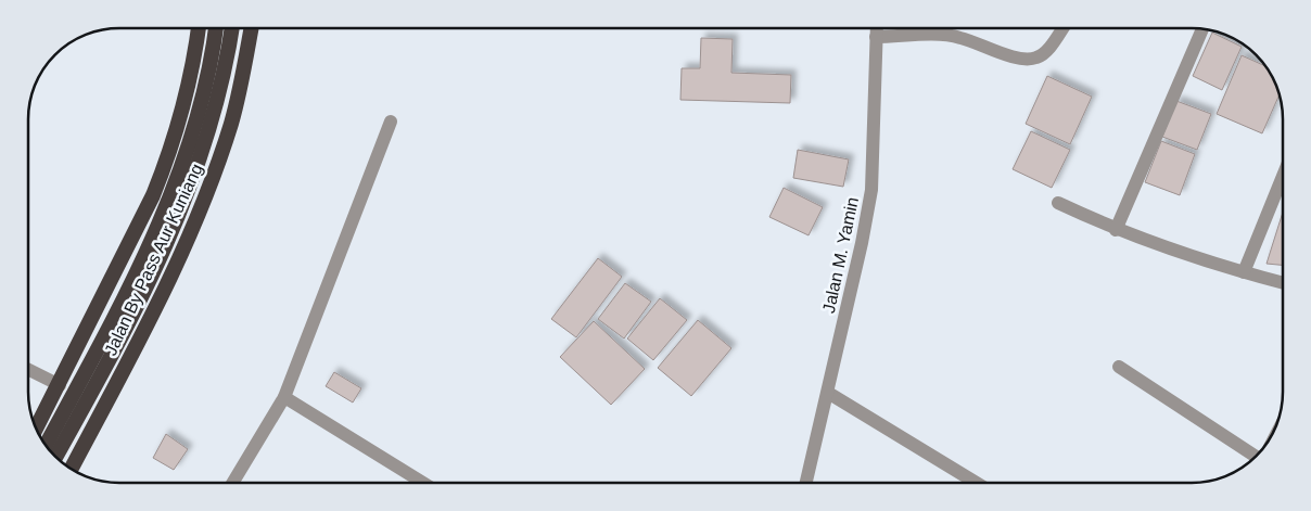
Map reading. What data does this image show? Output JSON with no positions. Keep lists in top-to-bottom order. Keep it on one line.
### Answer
{"streets":{"highway":["Jalan By Pass Aur Kuniang"],"street":["Jalan M. Yamin"]}}
